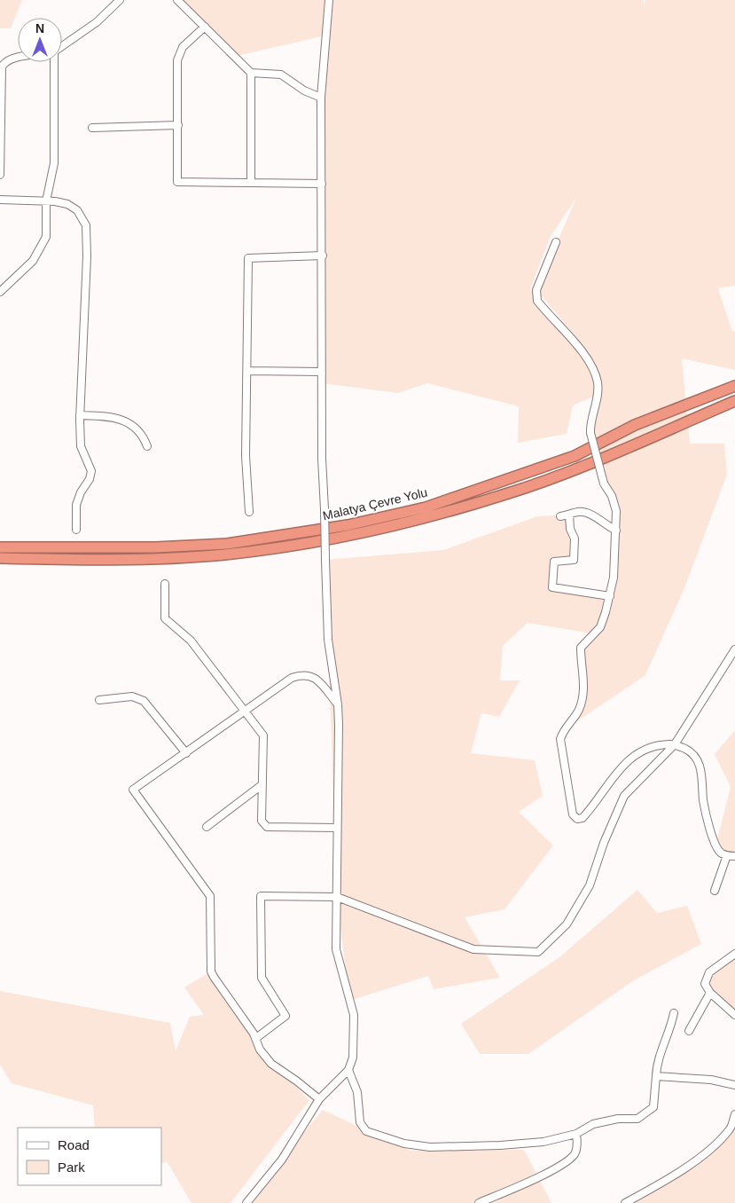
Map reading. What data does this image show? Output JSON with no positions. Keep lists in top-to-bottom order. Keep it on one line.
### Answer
{"streets":{"highway":["Malatya Çevre Yolu"]},"legend":["Road","Park"],"north":"top"}
